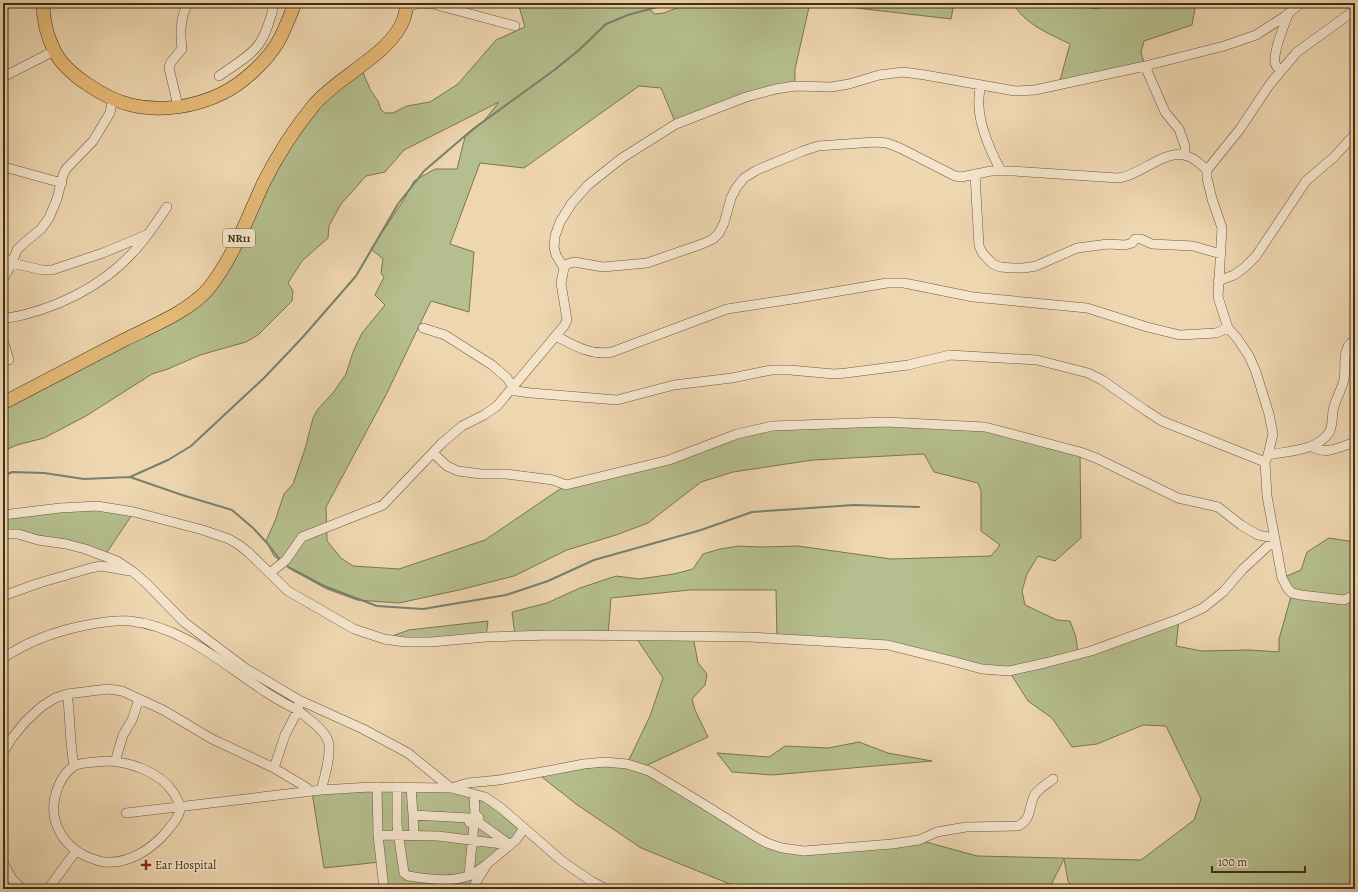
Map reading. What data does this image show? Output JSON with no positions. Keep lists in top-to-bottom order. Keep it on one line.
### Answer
{"streets":{"highway":["NR11"]},"places":{"health":["Ear Hospital"]},"scale_bar":"100 m"}
